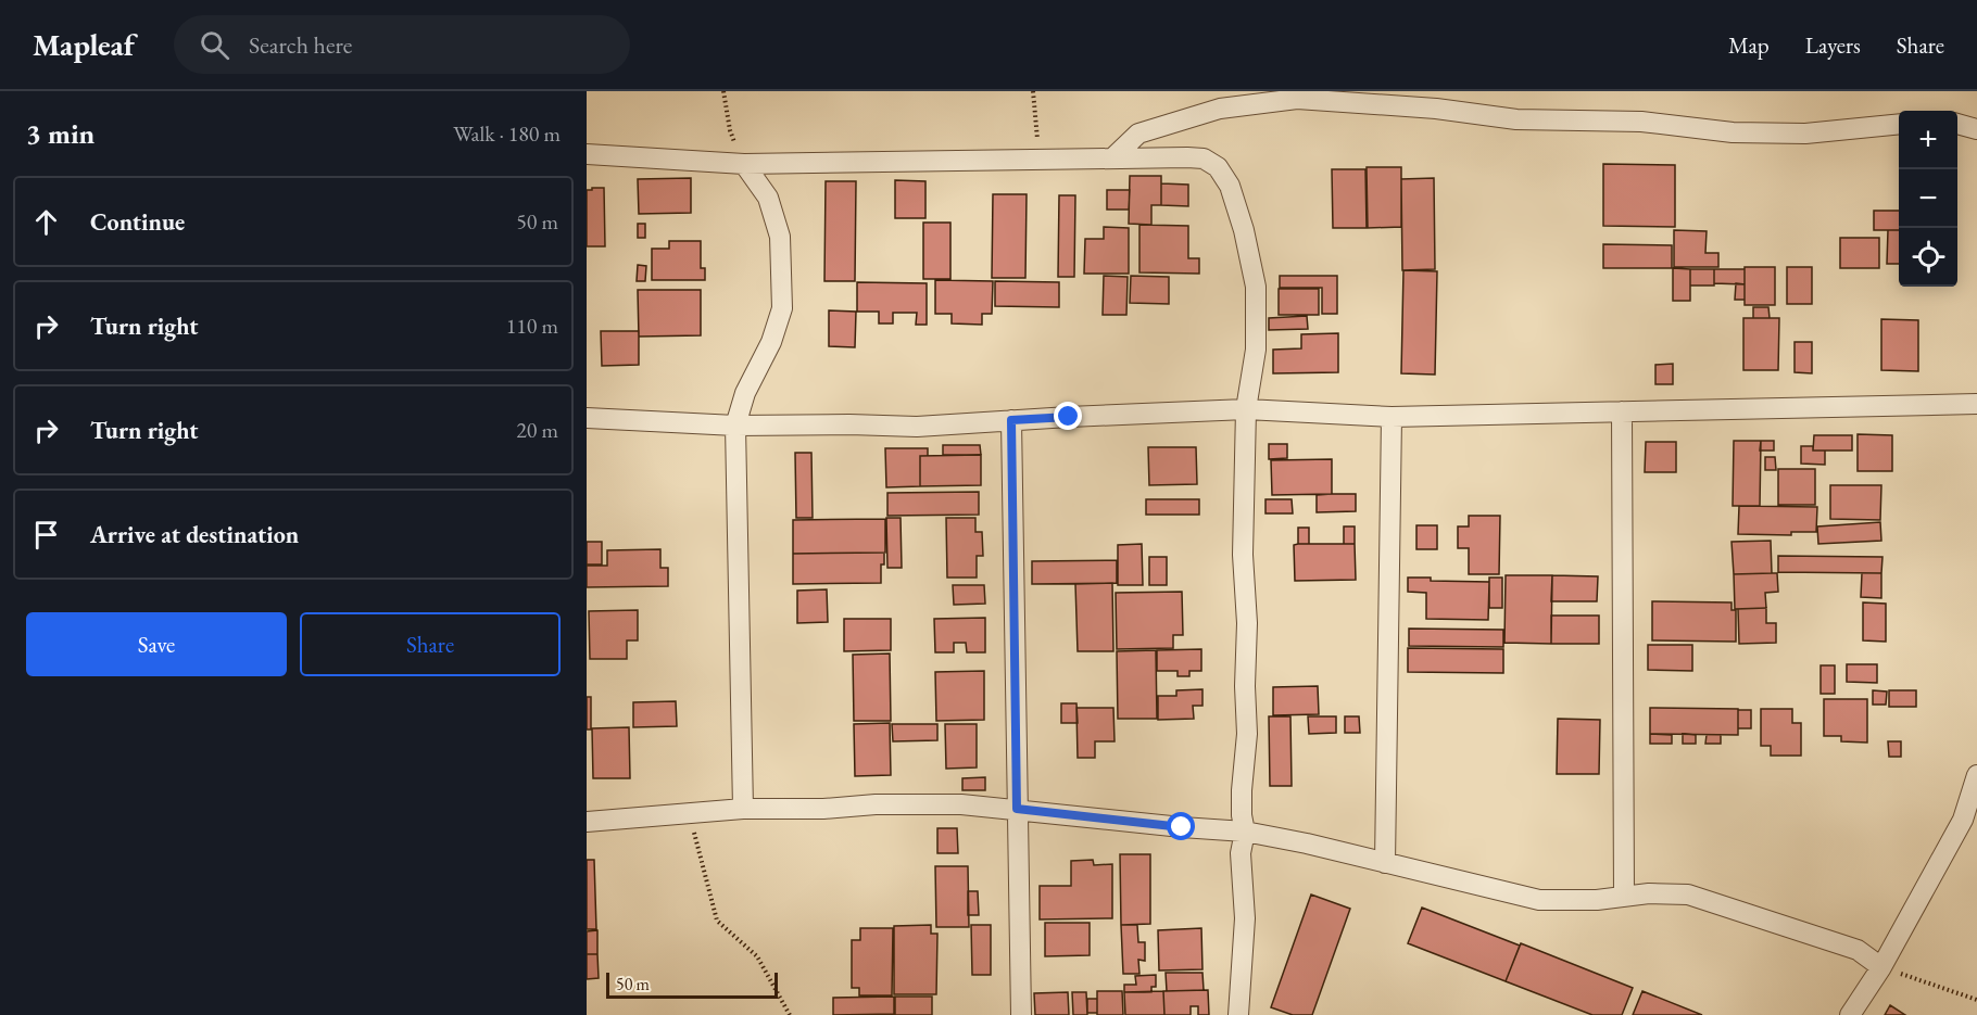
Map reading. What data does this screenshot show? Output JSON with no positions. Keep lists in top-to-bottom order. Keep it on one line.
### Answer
{"scale_bar":"50 m","page":{"header":"Mapleaf","search":"Search here","nav":["Map","Layers","Share"],"heading":["3 min","Walk · 180 m"],"map_buttons":["+","−"],"list":[["Continue","50 m"],["Turn right","110 m"],["Turn right","20 m"],"Arrive at destination"],"buttons":["Save","Share"],"scale":"50 m"}}
